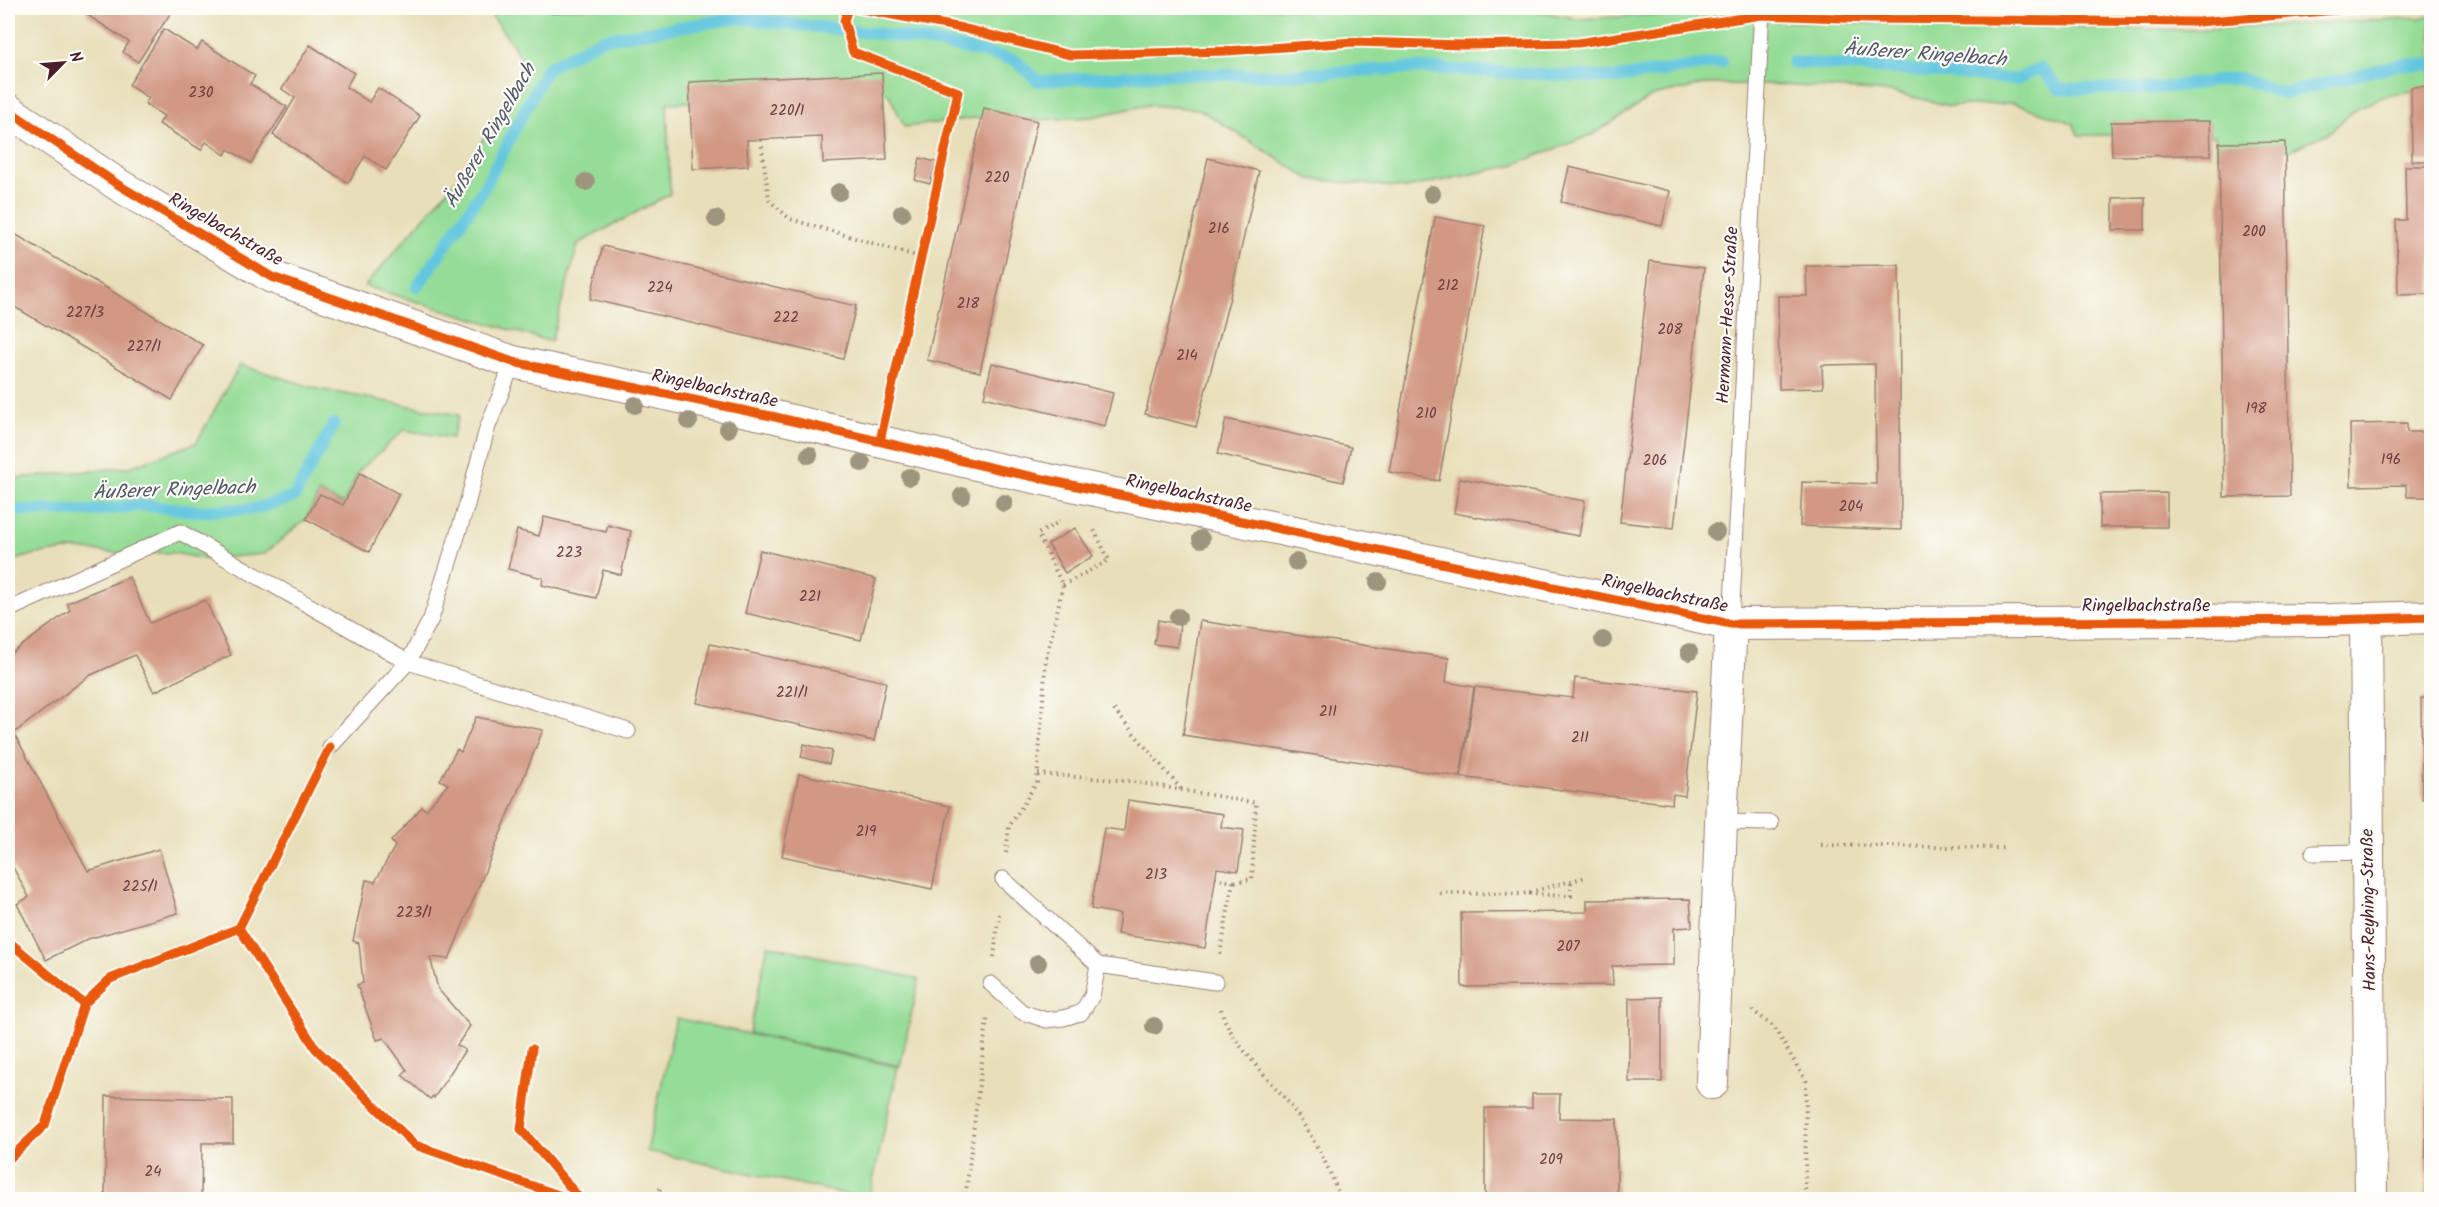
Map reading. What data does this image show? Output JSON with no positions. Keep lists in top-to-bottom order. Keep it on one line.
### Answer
{"streets":{"street":["Ringelbachstraße","Hans-Reyhing-Straße"],"lane":["Hermann-Hesse-Straße"]},"crossings":[["Ringelbachstraße","Hermann-Hesse-Straße"],["Ringelbachstraße","Hans-Reyhing-Straße"]],"water":["Äußerer Ringelbach"],"house_numbers":["230","220/1","220","216","200","212","224","218","227/3","222","208","227/1","214","198","210","196","206","204","223","221","221/1","211","211","219","213","225/1","223/1","207","209","24"],"north":"top right"}
